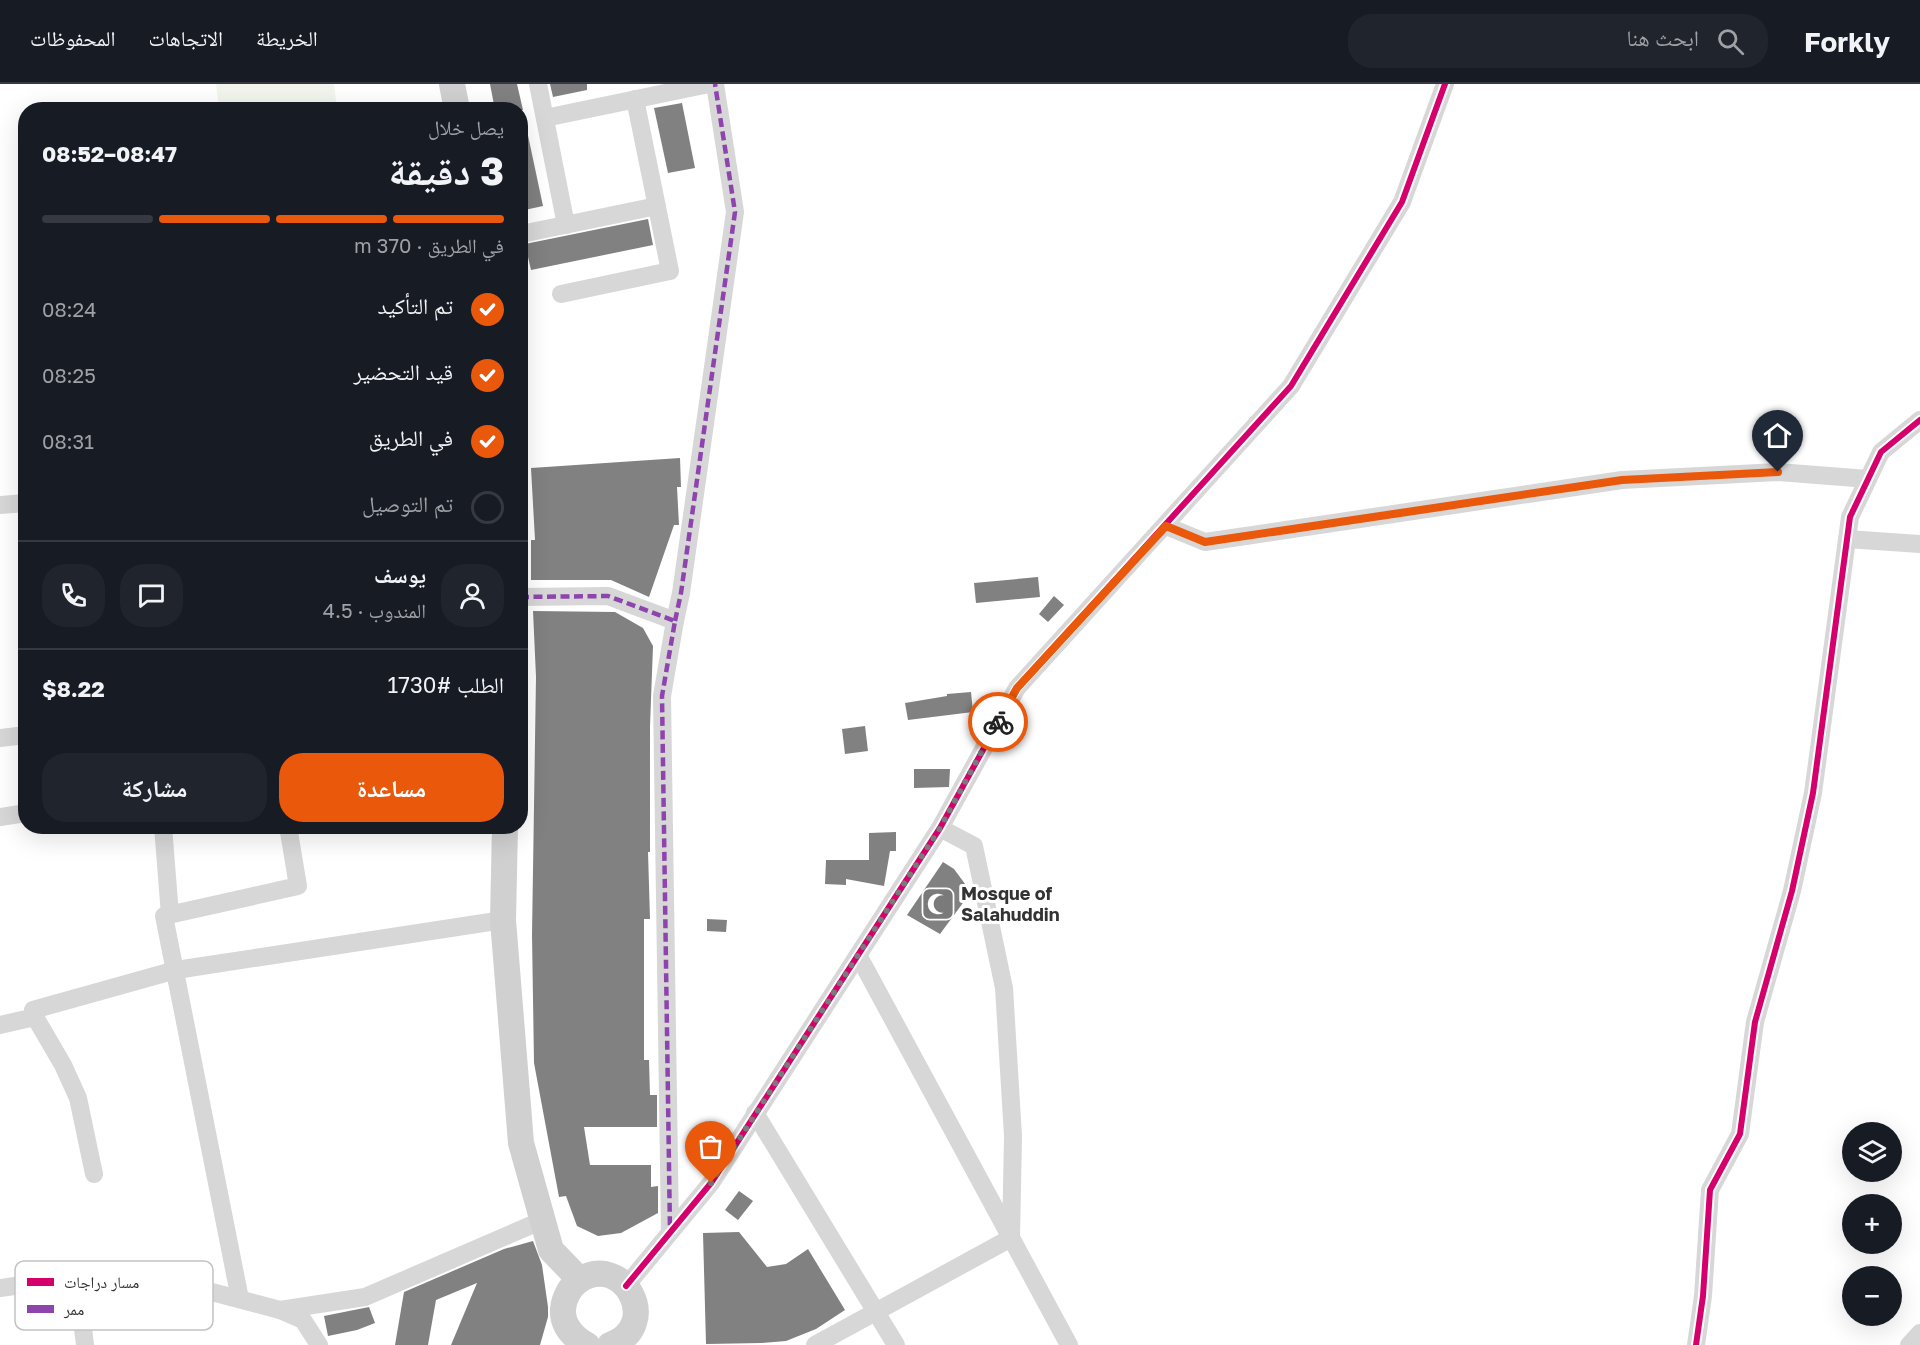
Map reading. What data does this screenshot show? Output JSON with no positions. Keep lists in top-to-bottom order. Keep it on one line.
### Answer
{"places":{"mosque":["Mosque of Salahuddin"]},"legend":["مسار دراجات","ممر"],"page":{"header":"Forkly","search":"ابحث هنا","nav":["الخريطة","الاتجاهات","المحفوظات"],"heading":["3 دقيقة","يصل خلال","08:47–08:52"],"panel":["يوسف","المندوب · 4.5","الطلب #1730","$8.22"],"bar":"في الطريق · 370 m","list":[["تم التأكيد","08:24"],["قيد التحضير","08:25"],["في الطريق","08:31"],"تم التوصيل"],"buttons":["مساعدة","مشاركة"],"map_buttons":["+","−"]}}
